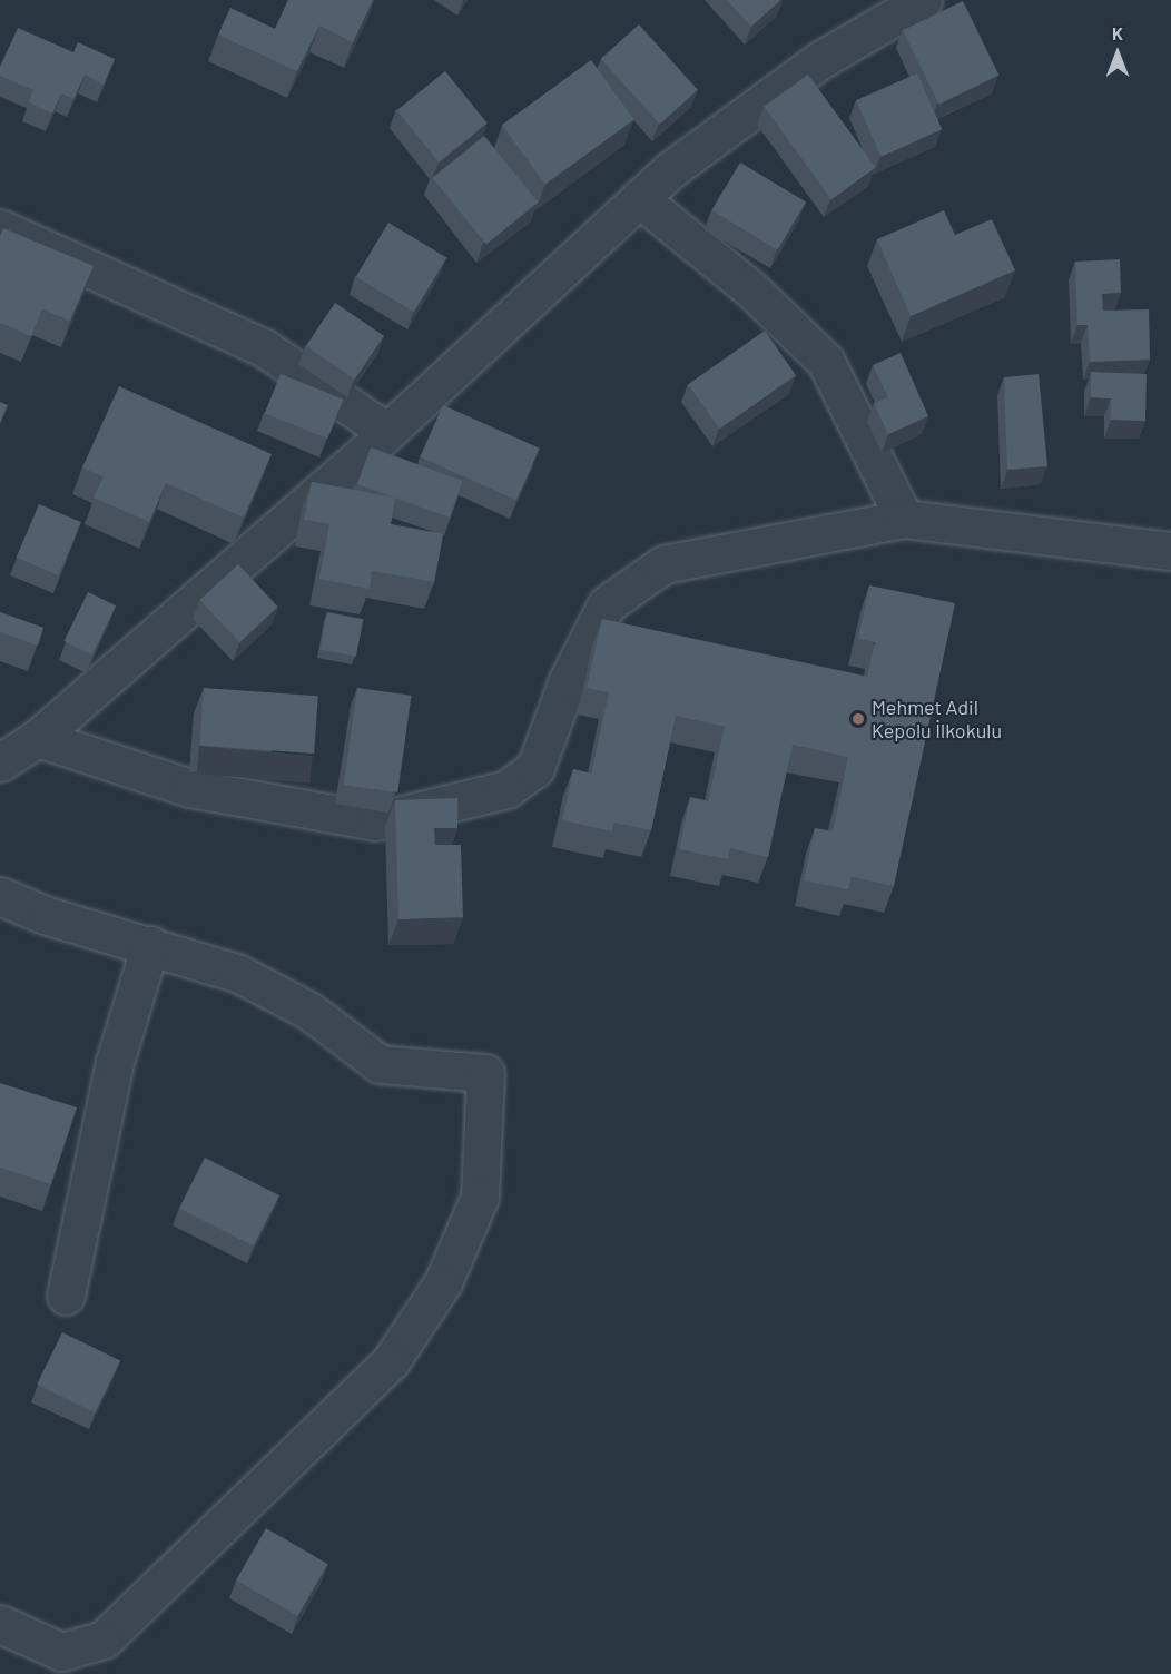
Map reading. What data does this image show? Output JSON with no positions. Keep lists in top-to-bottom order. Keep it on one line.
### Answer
{"places":["Mehmet Adil Kepolu İlkokulu"],"north":"top"}
